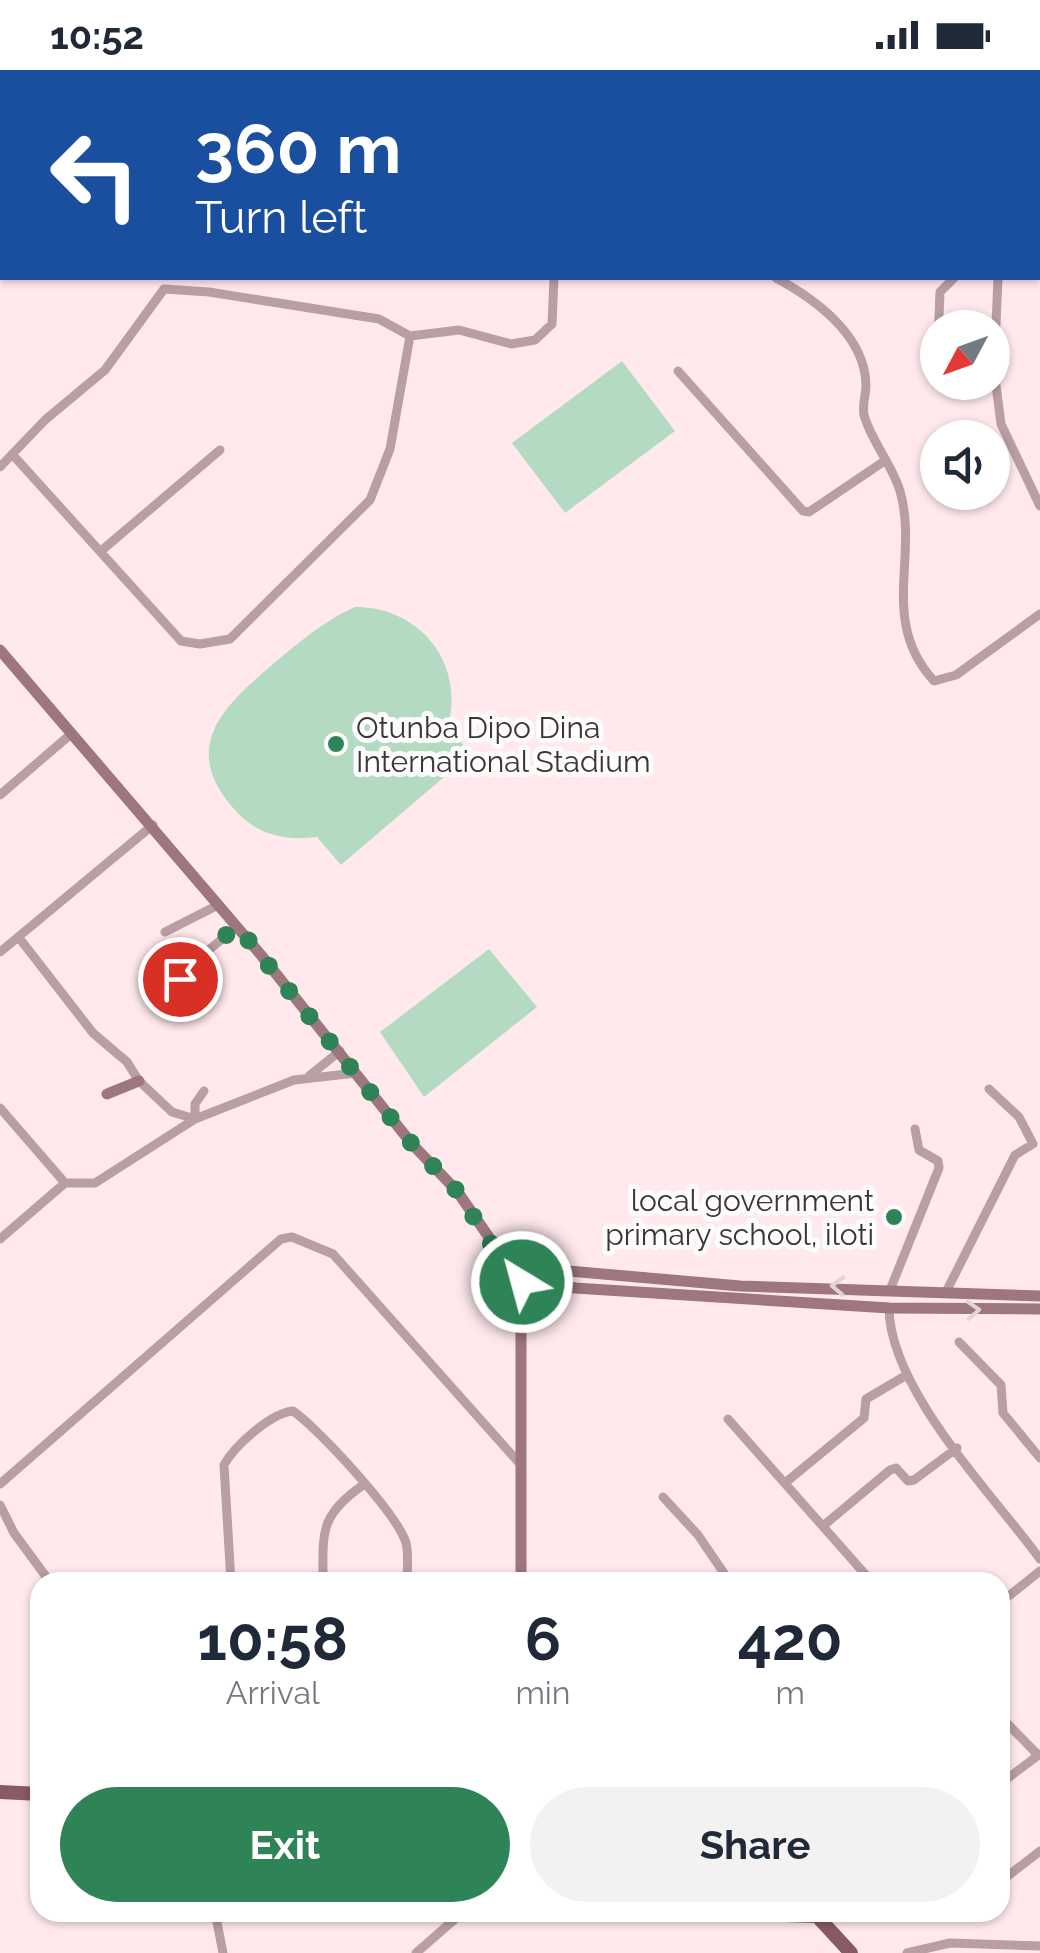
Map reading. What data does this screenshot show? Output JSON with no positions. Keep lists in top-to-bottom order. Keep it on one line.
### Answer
{"places":["Otunba Dipo Dina International Stadium","local government primary school, iloti"],"north":"bottom left","page":{"status":"10:52","turn":["360 m","Turn left"],"eta":["10:58","Arrival","6","min","420","m"],"buttons":["Exit","Share"]}}
